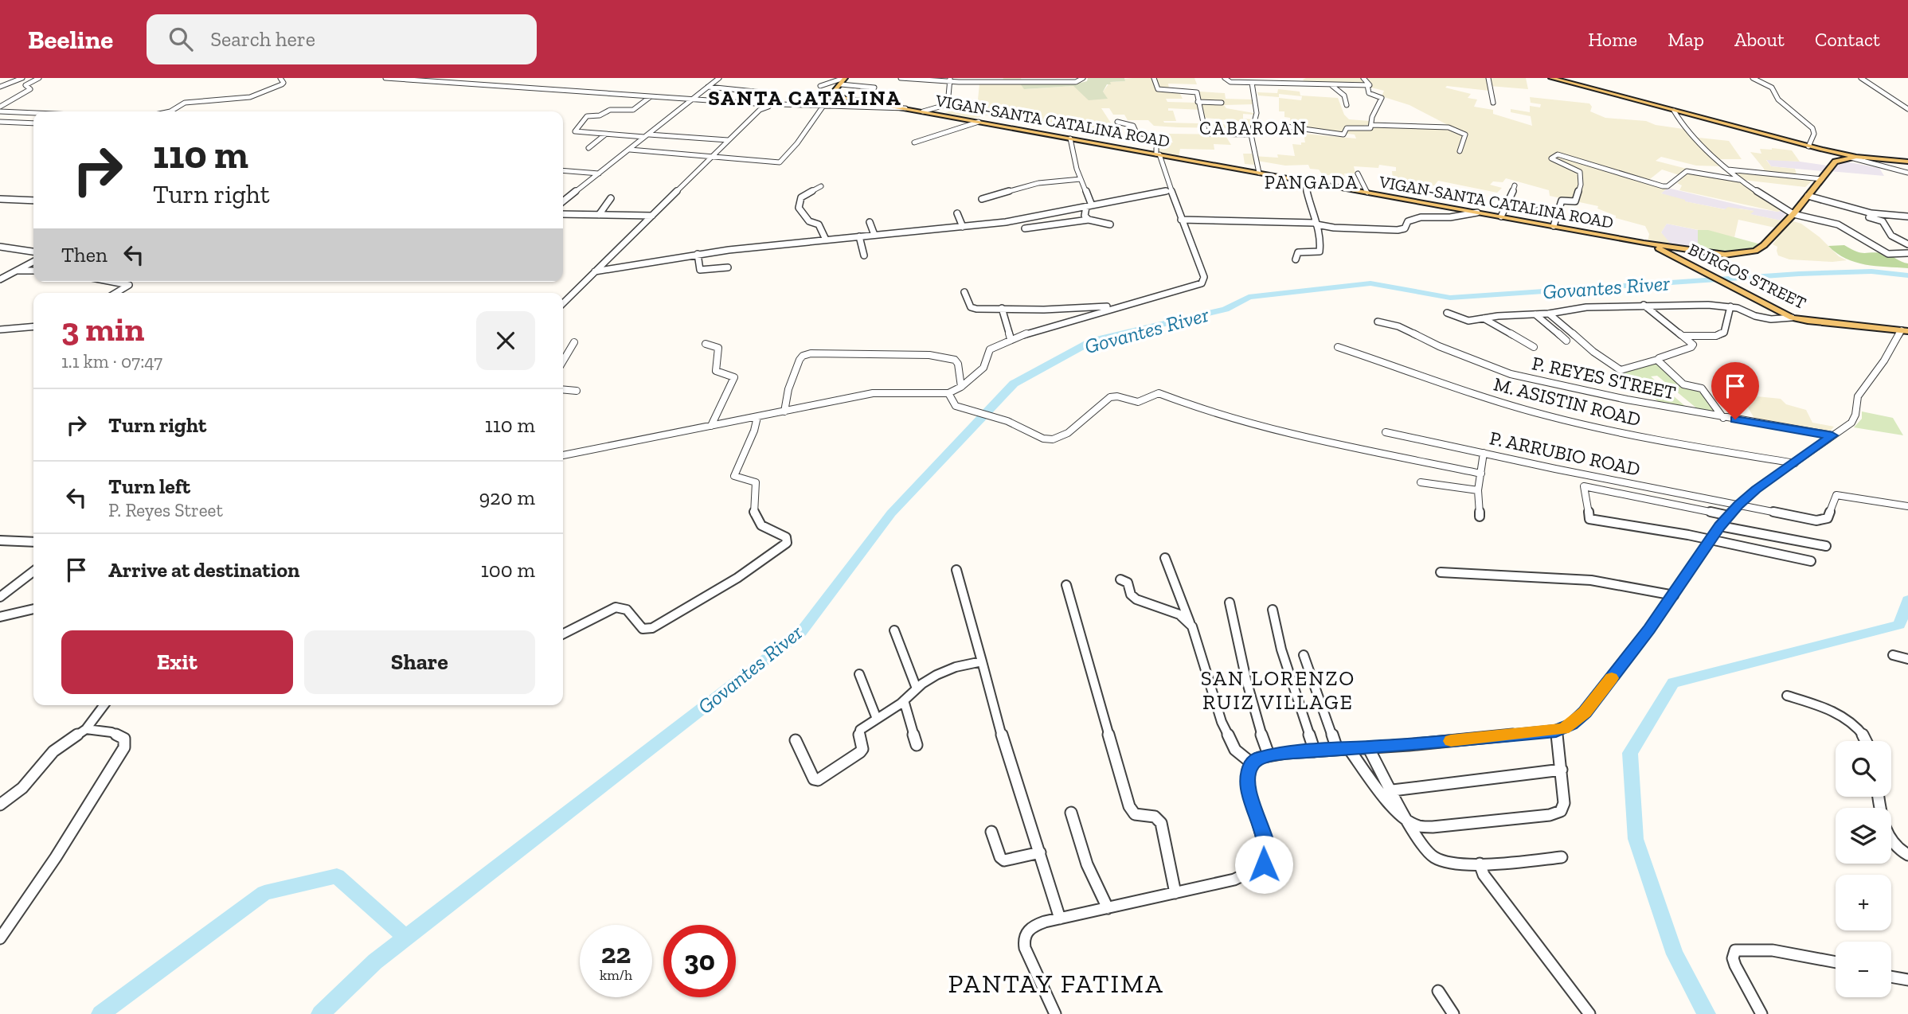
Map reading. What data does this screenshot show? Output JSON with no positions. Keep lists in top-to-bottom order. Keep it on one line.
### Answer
{"streets":{"main road":["VIGAN-SANTA CATALINA ROAD","BURGOS STREET"],"street":["P. REYES STREET","M. ASISTIN ROAD","P. ARRUBIO ROAD"]},"crossings":[["VIGAN-SANTA CATALINA ROAD","BURGOS STREET"]],"districts":["SANTA CATALINA","CABAROAN","PANGADA","SAN LORENZO RUIZ VILLAGE","PANTAY FATIMA"],"water":["Govantes River"],"page":{"header":"Beeline","search":"Search here","nav":["Home","Map","About","Contact"],"turn":["110 m","Turn right"],"then":"Then","heading":["3 min","1.1 km · 07:47"],"list":[{"name":"Turn right","value":"110 m"},{"name":"Turn left","note":"P. Reyes Street","value":"920 m"},{"name":"Arrive at destination","value":"100 m"}],"buttons":["Exit","Share"],"map_buttons":["+","−"],"speed":"22 km/h","limit":"30"}}
